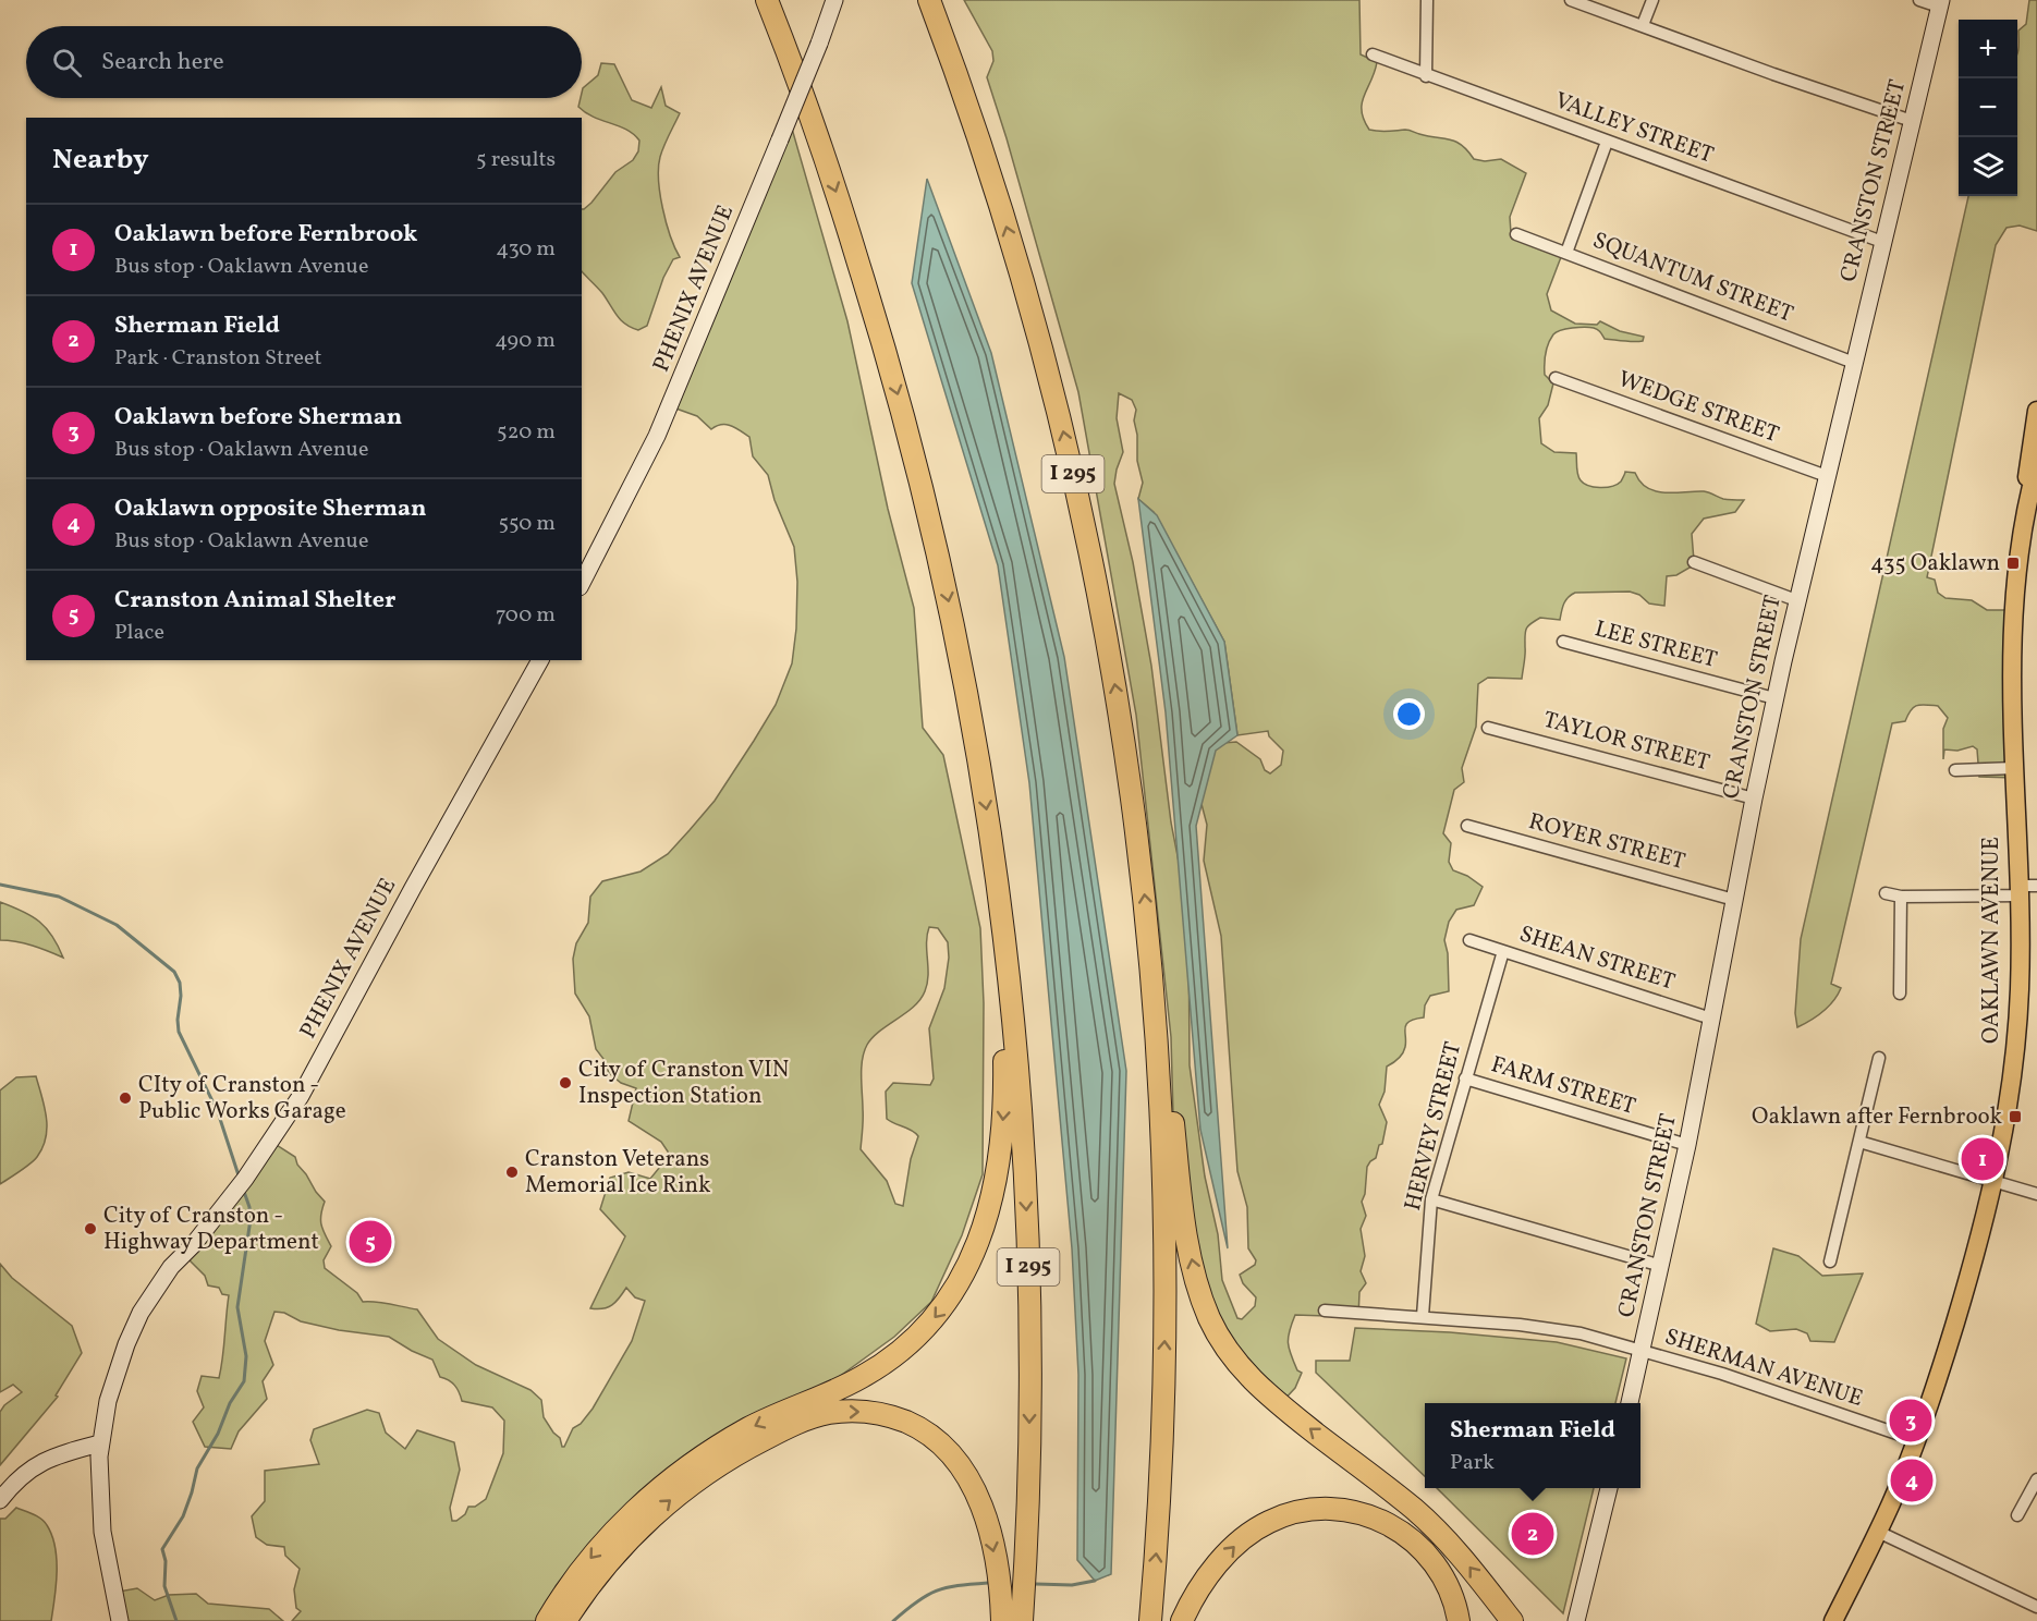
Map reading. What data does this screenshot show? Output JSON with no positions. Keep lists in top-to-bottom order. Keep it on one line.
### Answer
{"streets":{"highway":["I 295"],"main road":["CRANSTON STREET","PHENIX AVENUE","OAKLAWN AVENUE"],"street":["VALLEY STREET","SQUANTUM STREET","WEDGE STREET","LEE STREET","TAYLOR STREET","ROYER STREET","SHEAN STREET","FARM STREET","HERVEY STREET","SHERMAN AVENUE"]},"crossings":[["VALLEY STREET","CRANSTON STREET"],["CRANSTON STREET","SQUANTUM STREET"],["CRANSTON STREET","WEDGE STREET"],["CRANSTON STREET","LEE STREET"],["CRANSTON STREET","TAYLOR STREET"],["CRANSTON STREET","ROYER STREET"],["CRANSTON STREET","SHEAN STREET"],["CRANSTON STREET","FARM STREET"],["CRANSTON STREET","SHERMAN AVENUE"],["OAKLAWN AVENUE","SHERMAN AVENUE"],["SHEAN STREET","HERVEY STREET"],["FARM STREET","HERVEY STREET"],["HERVEY STREET","SHERMAN AVENUE"]],"places":{"transit":["435 Oaklawn","Oaklawn after Fernbrook"],"other":["City of Cranston VIN Inspection Station","CIty of Cranston - Public Works Garage","Cranston Veterans Memorial Ice Rink","City of Cranston - Highway Department"]},"page":{"map_buttons":["+","−"],"search":"Search here","heading":["Nearby","5 results"],"list":[{"mark":"1","name":"Oaklawn before Fernbrook","note":"Bus stop · Oaklawn Avenue","value":"430 m"},{"mark":"2","name":"Sherman Field","note":"Park · Cranston Street","value":"490 m"},{"mark":"3","name":"Oaklawn before Sherman","note":"Bus stop · Oaklawn Avenue","value":"520 m"},{"mark":"4","name":"Oaklawn opposite Sherman","note":"Bus stop · Oaklawn Avenue","value":"550 m"},{"mark":"5","name":"Cranston Animal Shelter","note":"Place","value":"700 m"}],"pins":["1","5","3","4","2"],"popup":["Sherman Field","Park"]}}
